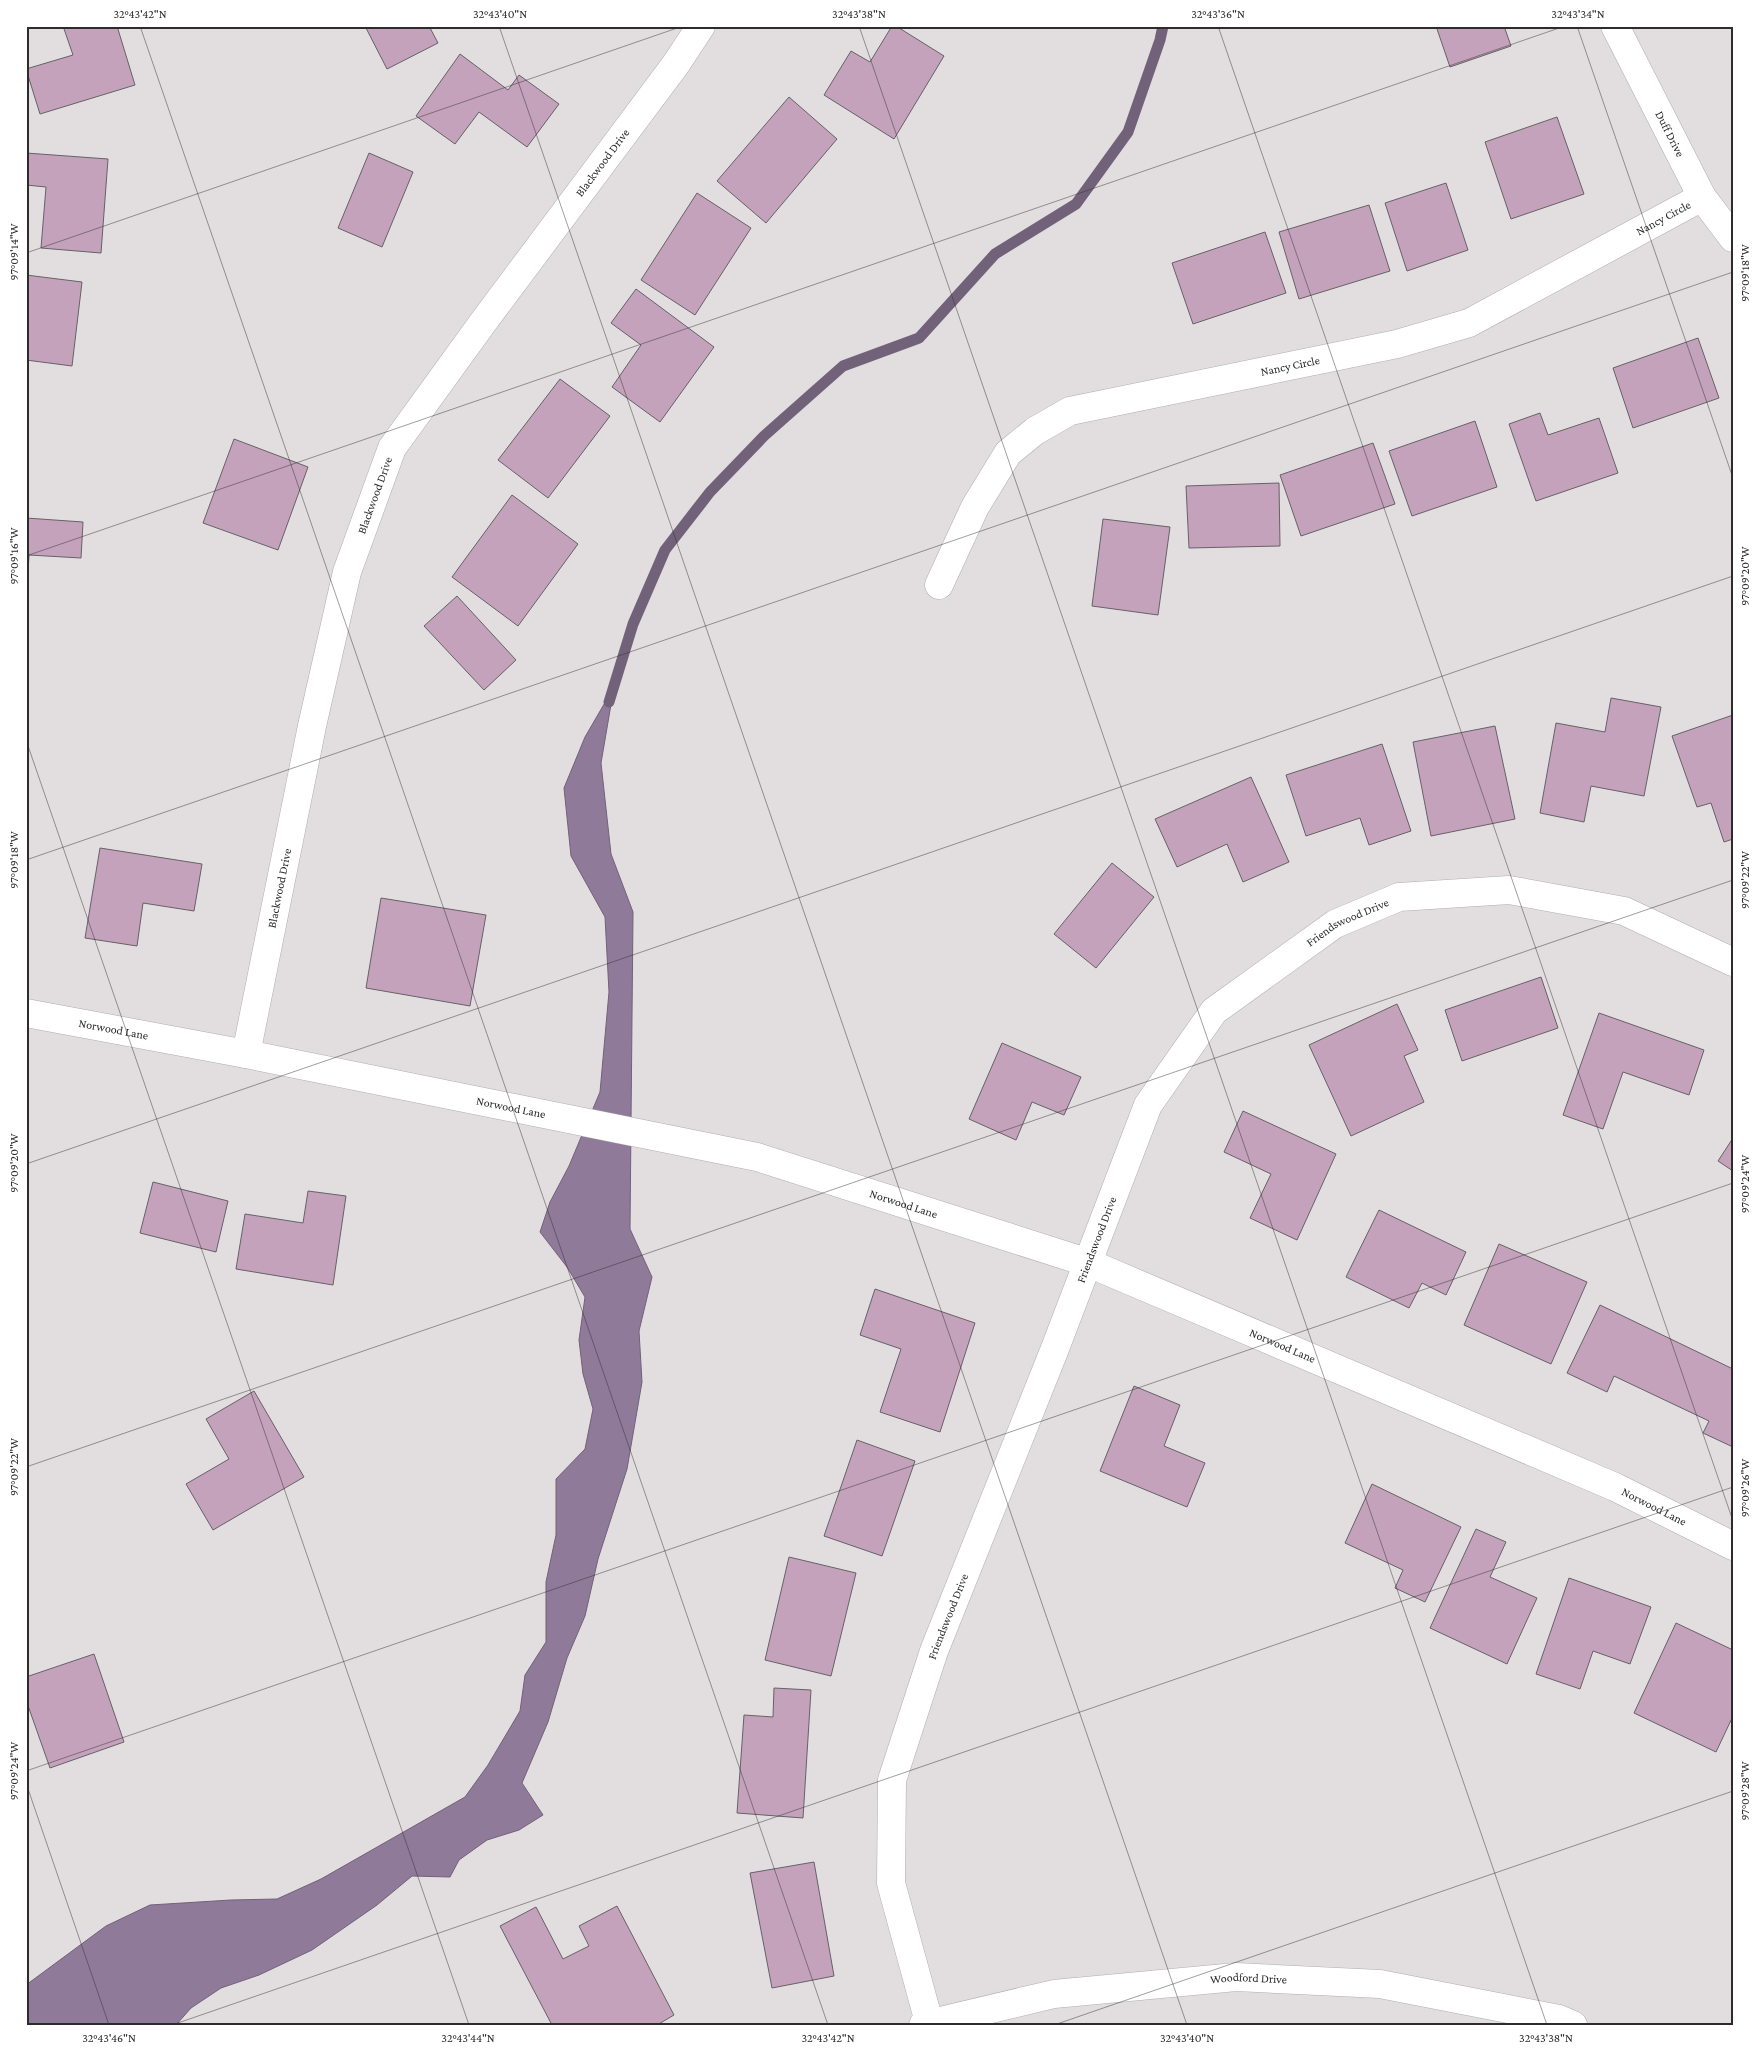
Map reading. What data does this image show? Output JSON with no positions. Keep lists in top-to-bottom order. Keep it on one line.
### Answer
{"streets":{"street":["Duff Drive","Blackwood Drive","Nancy Circle","Friendswood Drive","Norwood Lane","Woodford Drive"]},"crossings":[["Duff Drive","Nancy Circle"],["Blackwood Drive","Norwood Lane"],["Friendswood Drive","Norwood Lane"],["Friendswood Drive","Woodford Drive"]],"coordinates":["32°43'42\"N","32°43'40\"N","32°43'38\"N","32°43'36\"N","32°43'34\"N","97°09'14\"W","97°09'18\"W","97°09'16\"W","97°09'20\"W","97°09'22\"W","97°09'24\"W","97°09'26\"W","97°09'28\"W","32°43'46\"N","32°43'44\"N"]}
